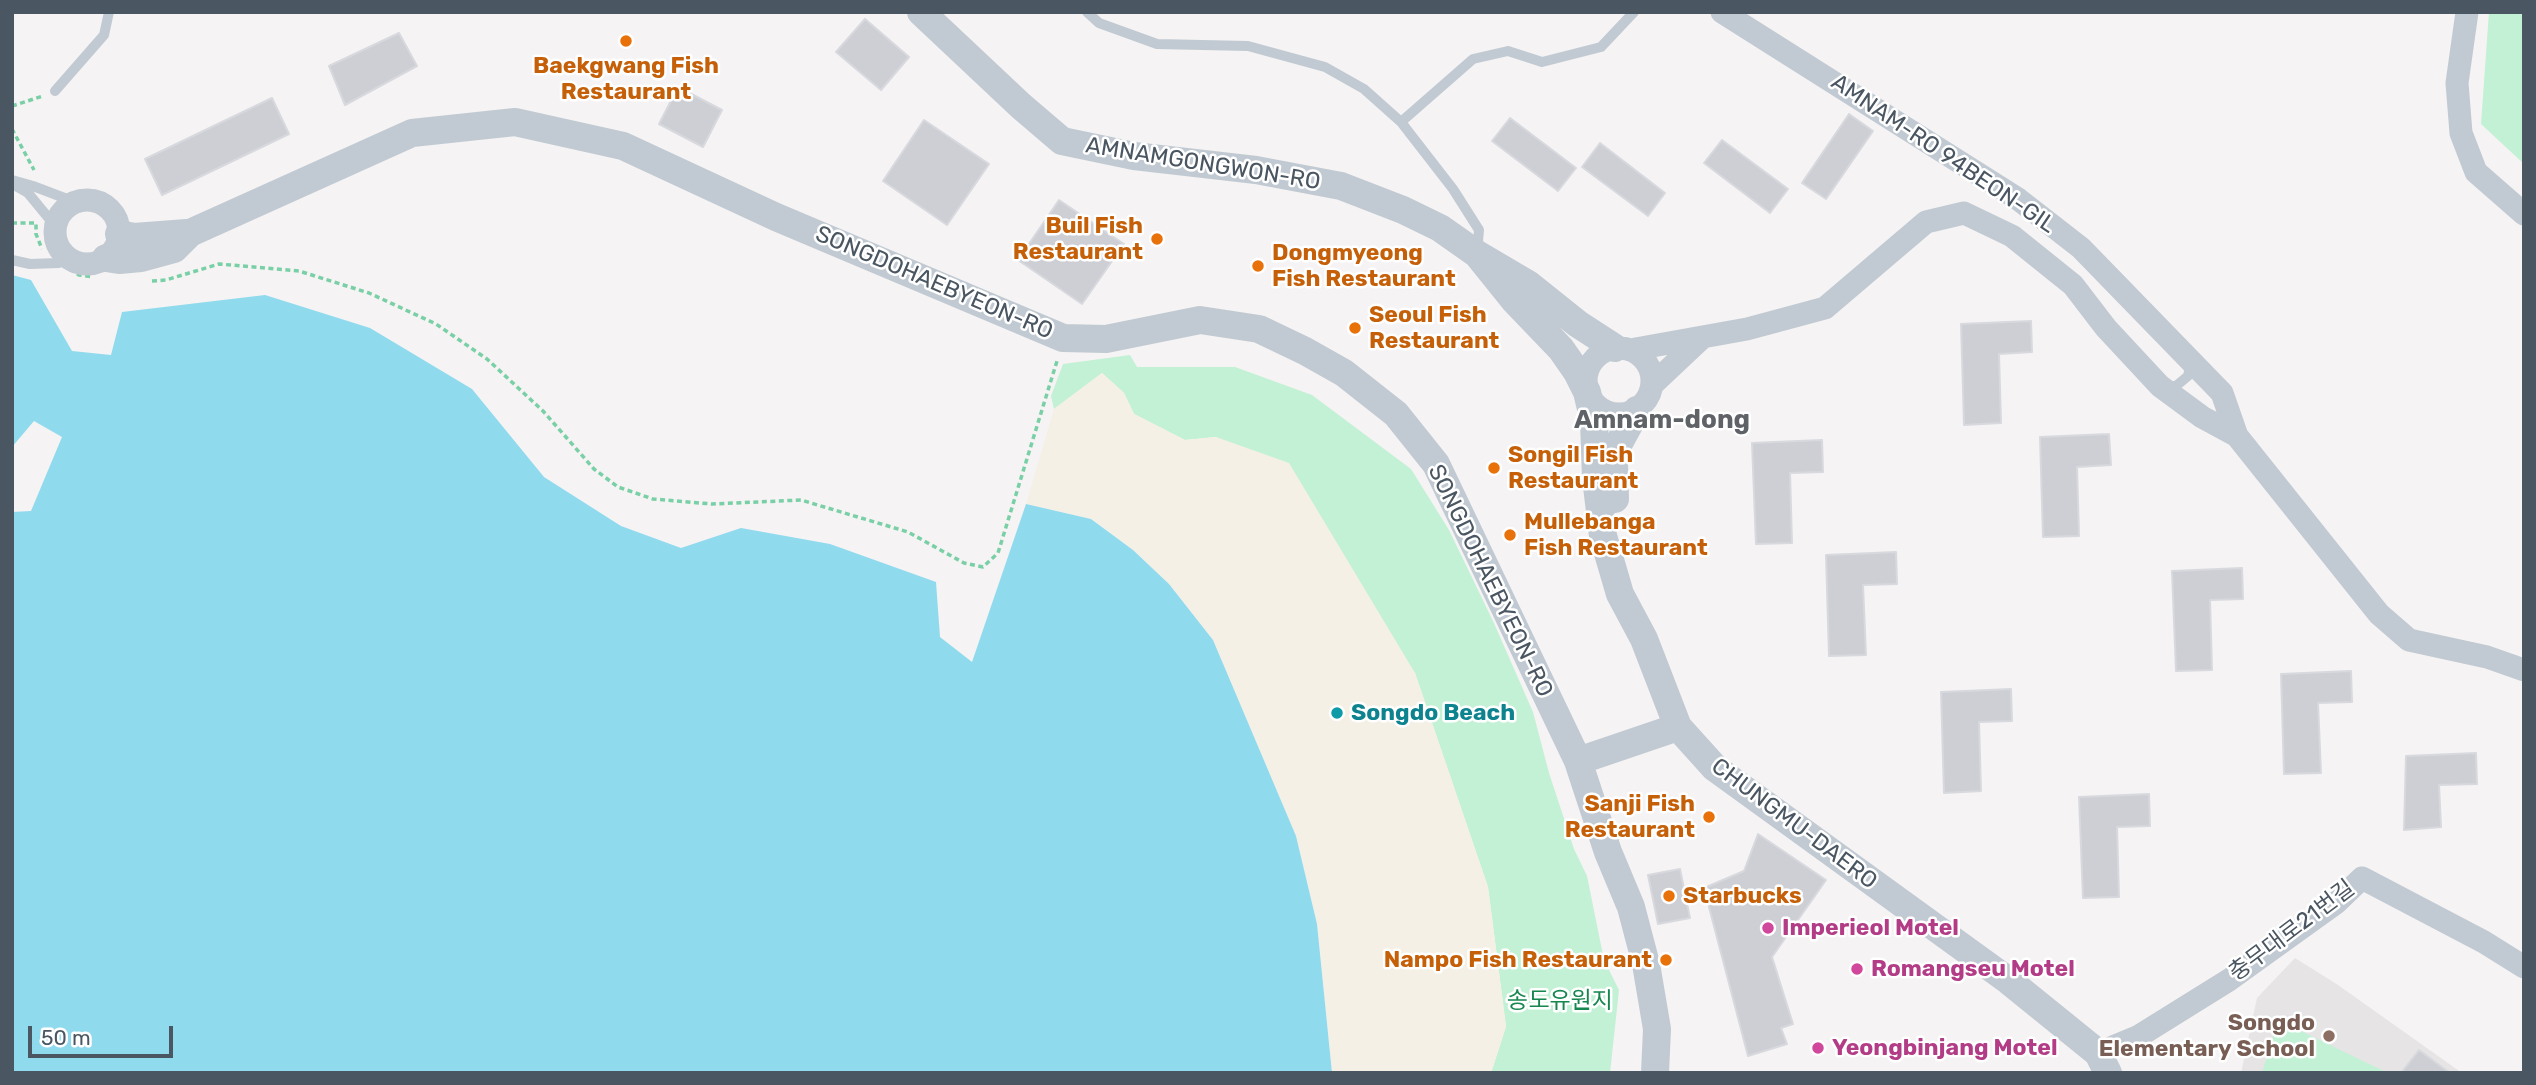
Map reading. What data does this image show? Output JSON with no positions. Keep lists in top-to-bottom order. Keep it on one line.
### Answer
{"streets":{"street":["AMNAM-RO 94BEON-GIL","AMNAMGONGWON-RO","SONGDOHAEBYEON-RO","CHUNGMU-DAERO","충무대로21번길"]},"crossings":[["AMNAMGONGWON-RO","CHUNGMU-DAERO"],["CHUNGMU-DAERO","충무대로21번길"]],"districts":["Amnam-dong"],"parks":["송도유원지"],"places":["Baekgwang Fish Restaurant","Buil Fish Restaurant","Dongmyeong Fish Restaurant","Seoul Fish Restaurant","Songil Fish Restaurant","Mullebanga Fish Restaurant","Songdo Beach","Sanji Fish Restaurant","Starbucks","Imperieol Motel","Nampo Fish Restaurant","Romangseu Motel","Songdo Elementary School","Yeongbinjang Motel"],"scale_bar":"50 m"}
